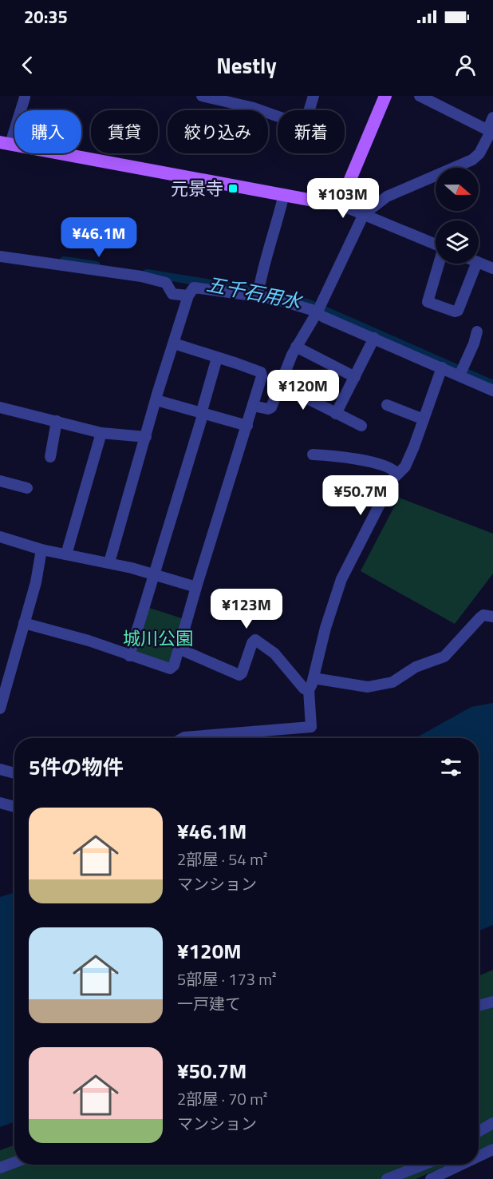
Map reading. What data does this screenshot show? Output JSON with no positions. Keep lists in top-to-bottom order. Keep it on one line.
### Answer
{"water":["五千石用水"],"parks":["城川公園"],"places":{"transit":["元景寺"]},"north":"right","page":{"status":"20:35","header":"Nestly","chip":["購入","賃貸","絞り込み","新着"],"price":["¥103M","¥46.1M","¥120M","¥50.7M","¥123M"],"heading":"5件の物件","list":[{"name":"¥46.1M","note":"2部屋 · 54 m² · マンション"},{"name":"¥120M","note":"5部屋 · 173 m² · 一戸建て"},{"name":"¥50.7M","note":"2部屋 · 70 m² · マンション"}]}}
